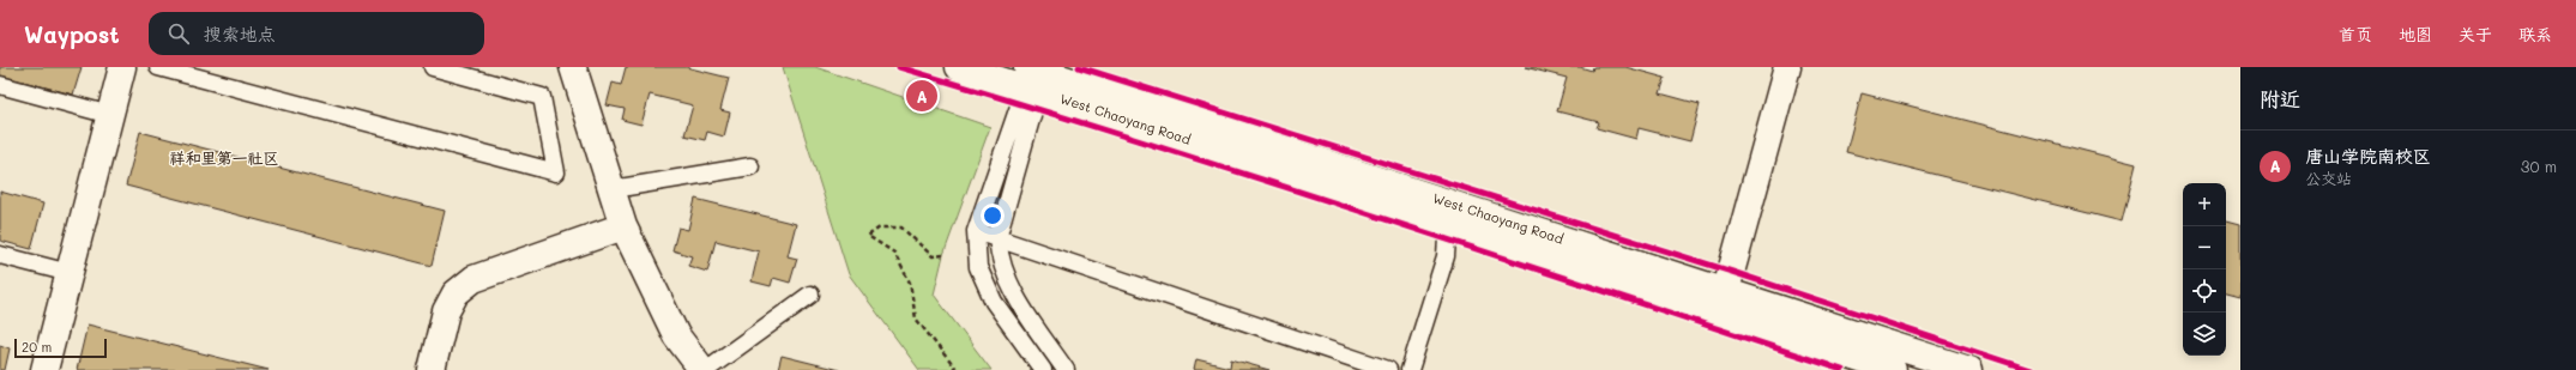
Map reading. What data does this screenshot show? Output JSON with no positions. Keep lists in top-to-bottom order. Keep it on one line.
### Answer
{"streets":{"main road":["West Chaoyang Road"]},"districts":["祥和里第一社区"],"scale_bar":"20 m","page":{"header":"Waypost","search":"搜索地点","nav":["首页","地图","关于","联系"],"heading":"附近","pins":"A","list":[{"mark":"A","name":"唐山学院南校区","note":"公交站","value":"30 m"}],"map_buttons":["+","−"],"scale":"20 m"}}
